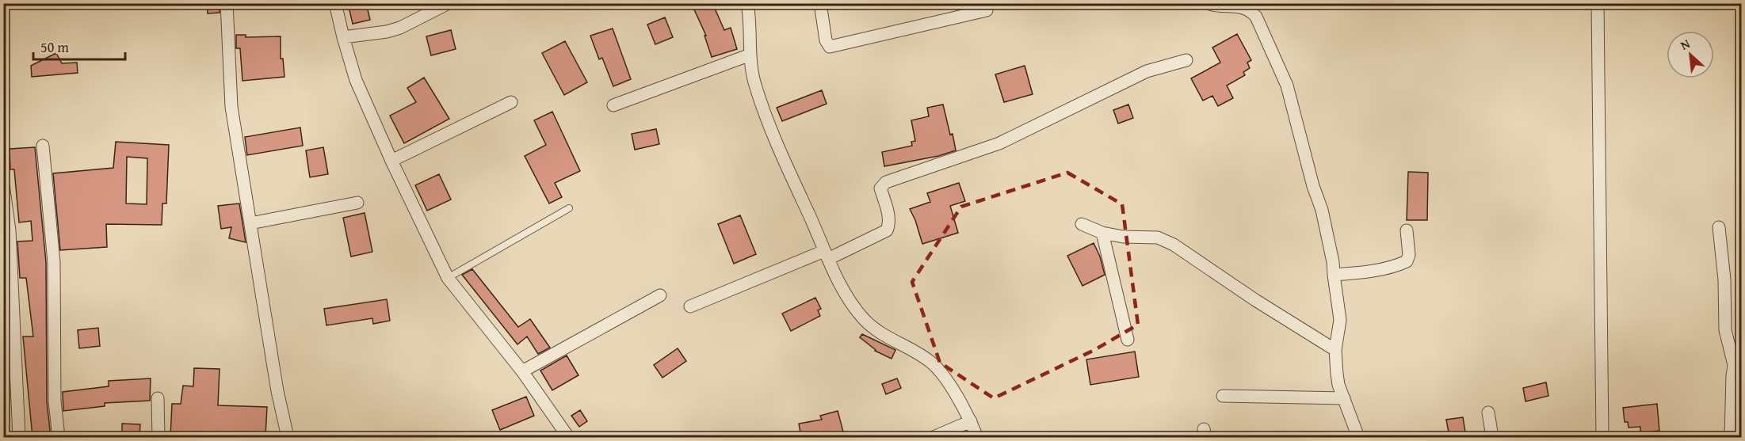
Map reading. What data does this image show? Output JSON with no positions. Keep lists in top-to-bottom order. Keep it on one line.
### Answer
{"scale_bar":"50 m","north":"top left"}
